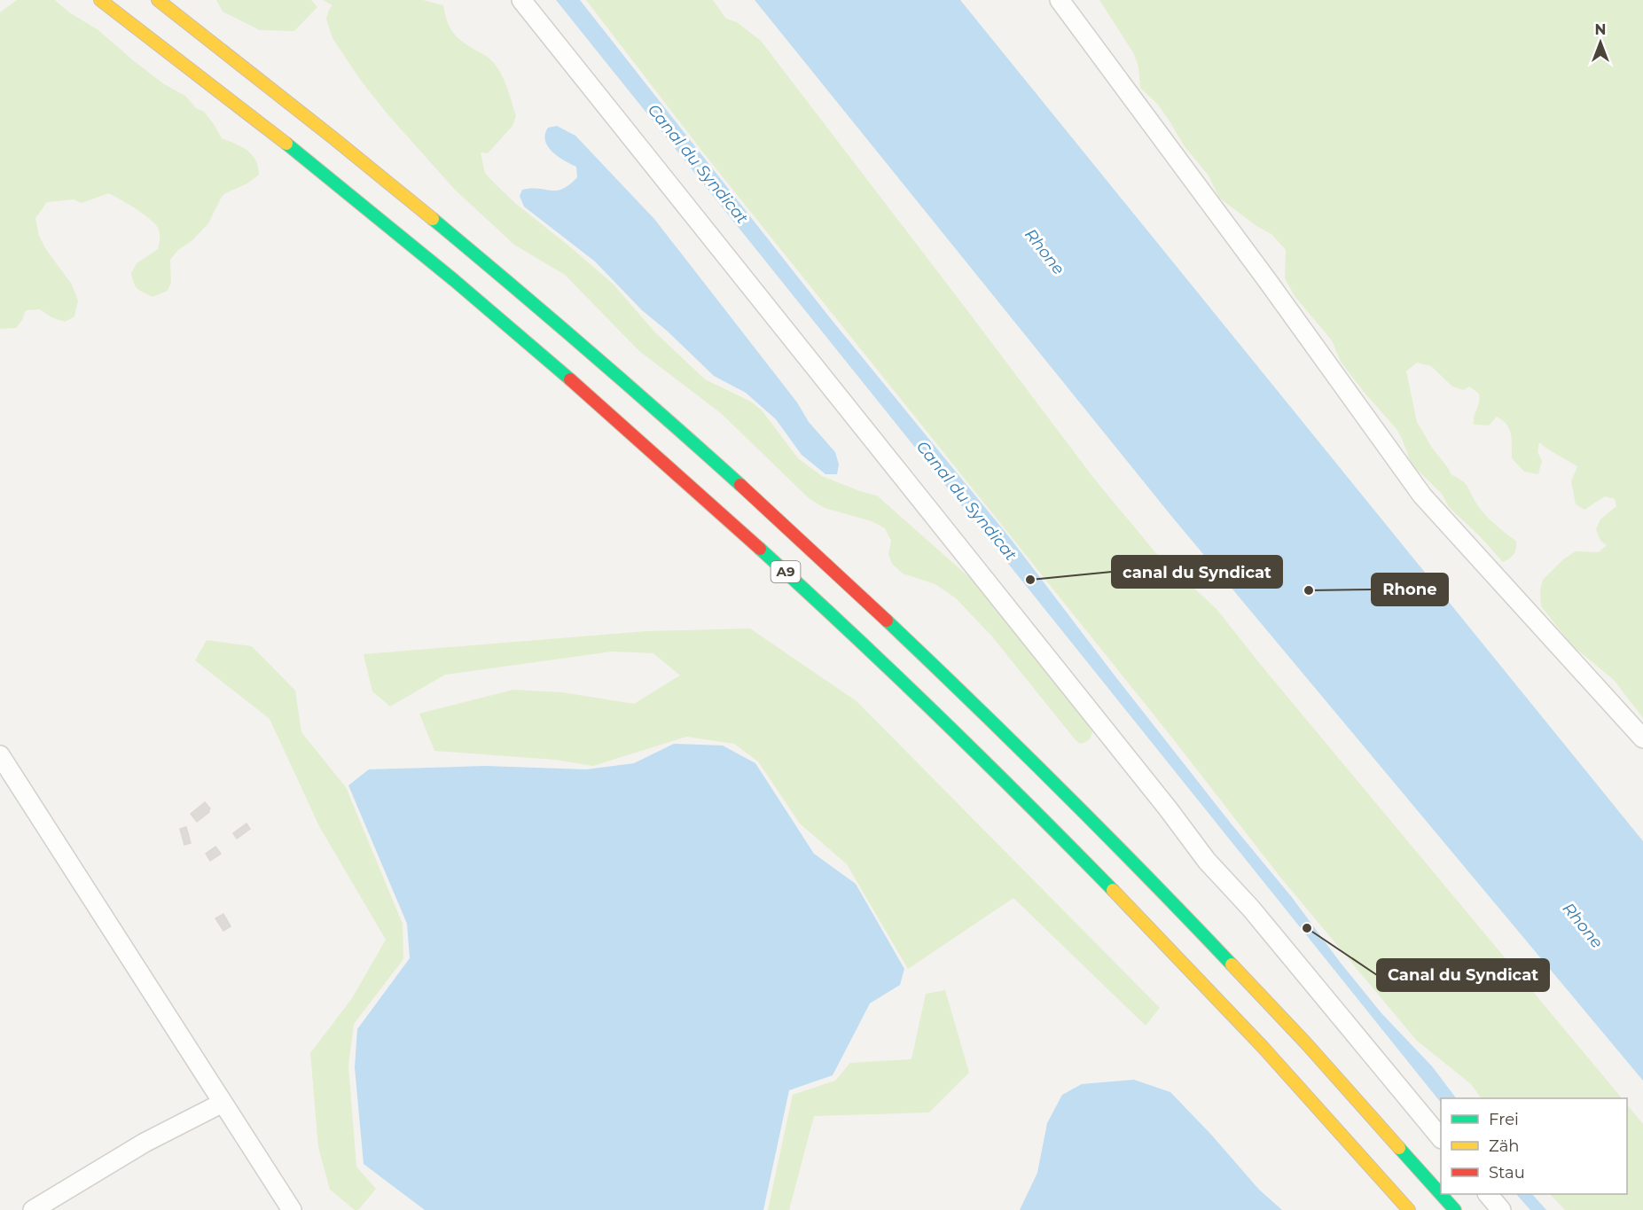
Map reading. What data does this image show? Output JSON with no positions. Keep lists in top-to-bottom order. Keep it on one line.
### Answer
{"streets":{"highway":["A9"]},"water":["Canal du Syndicat","Rhone"],"places":["canal du Syndicat","Rhone","Canal du Syndicat"],"legend":["Frei","Zäh","Stau"],"north":"top"}
